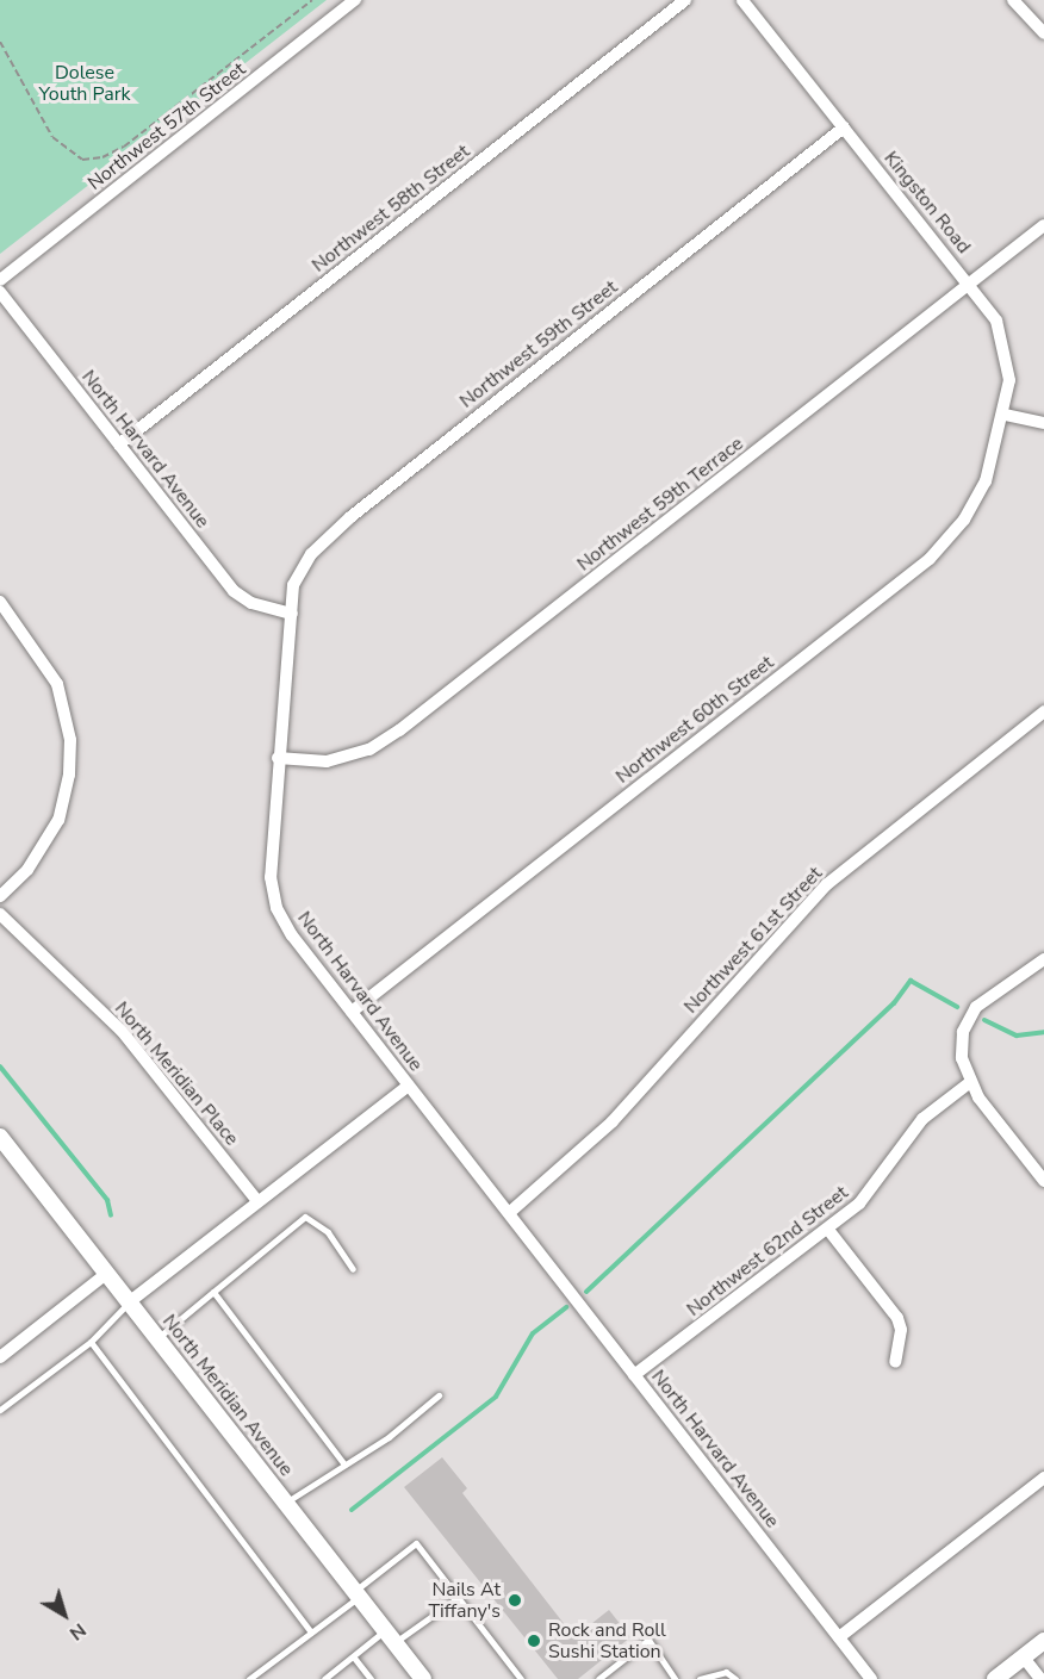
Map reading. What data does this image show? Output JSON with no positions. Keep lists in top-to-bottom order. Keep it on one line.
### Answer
{"streets":{"main road":["North Meridian Avenue"],"street":["Northwest 57th Street","Kingston Road","Northwest 58th Street","Northwest 59th Street","North Harvard Avenue","Northwest 59th Terrace","Northwest 60th Street","Northwest 61st Street","North Meridian Place","Northwest 62nd Street"]},"crossings":[["Kingston Road","Northwest 59th Street"],["Kingston Road","Northwest 59th Terrace"],["Kingston Road","Northwest 60th Street"],["Northwest 58th Street","North Harvard Avenue"],["Northwest 59th Street","North Harvard Avenue"],["North Harvard Avenue","Northwest 59th Terrace"],["North Harvard Avenue","Northwest 60th Street"],["North Harvard Avenue","Northwest 61st Street"],["North Harvard Avenue","Northwest 62nd Street"]],"parks":["Dolese Youth Park"],"places":["Nails At Tiffany's","Rock and Roll Sushi Station"],"north":"bottom right"}
